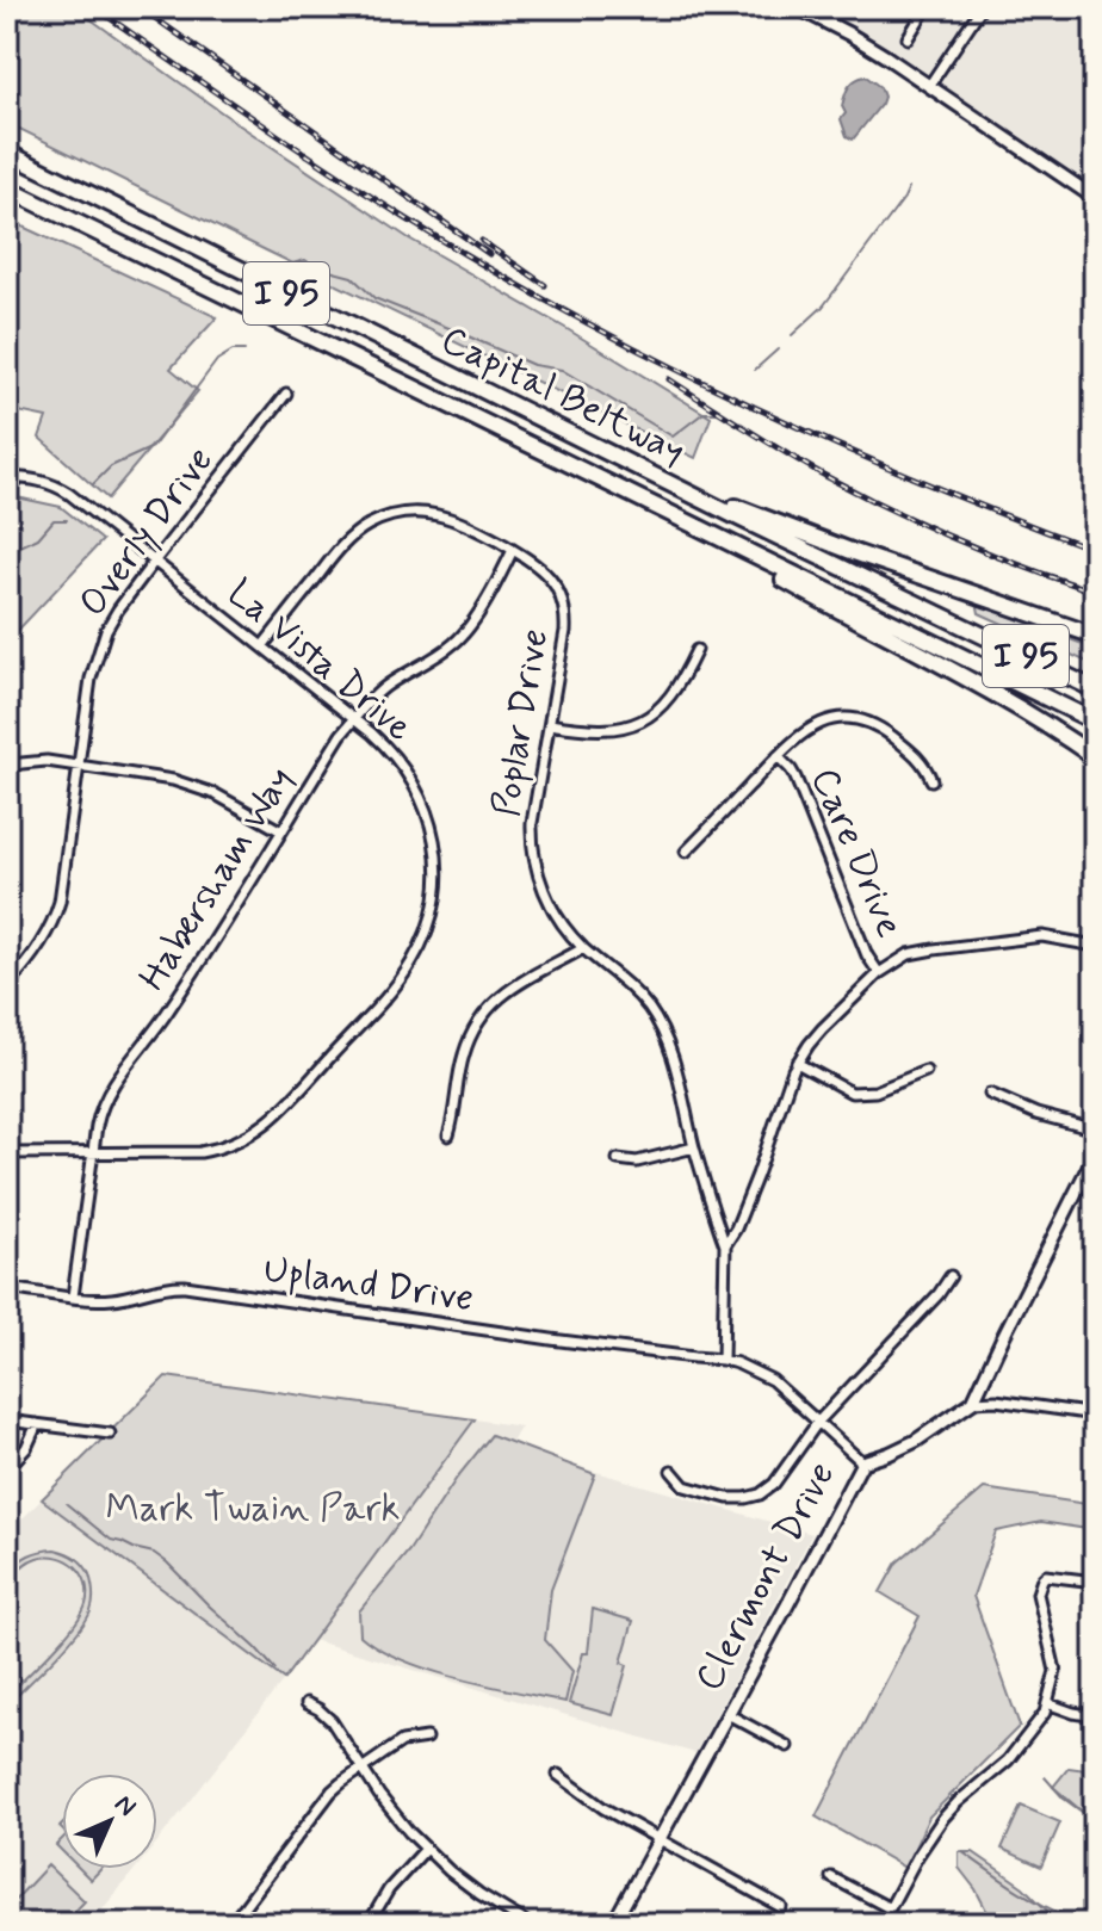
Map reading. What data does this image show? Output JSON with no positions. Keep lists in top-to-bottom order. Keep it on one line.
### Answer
{"streets":{"highway":["I 95","Capital Beltway"],"street":["Overly Drive","La Vista Drive","Poplar Drive","Care Drive","Habersham Way","Upland Drive","Clermont Drive"]},"crossings":[["Overly Drive","La Vista Drive"],["La Vista Drive","Poplar Drive"],["La Vista Drive","Habersham Way"],["Poplar Drive","Habersham Way"],["Habersham Way","Upland Drive"],["Upland Drive","Clermont Drive"]],"parks":["Mark Twain Park"],"north":"top right"}
